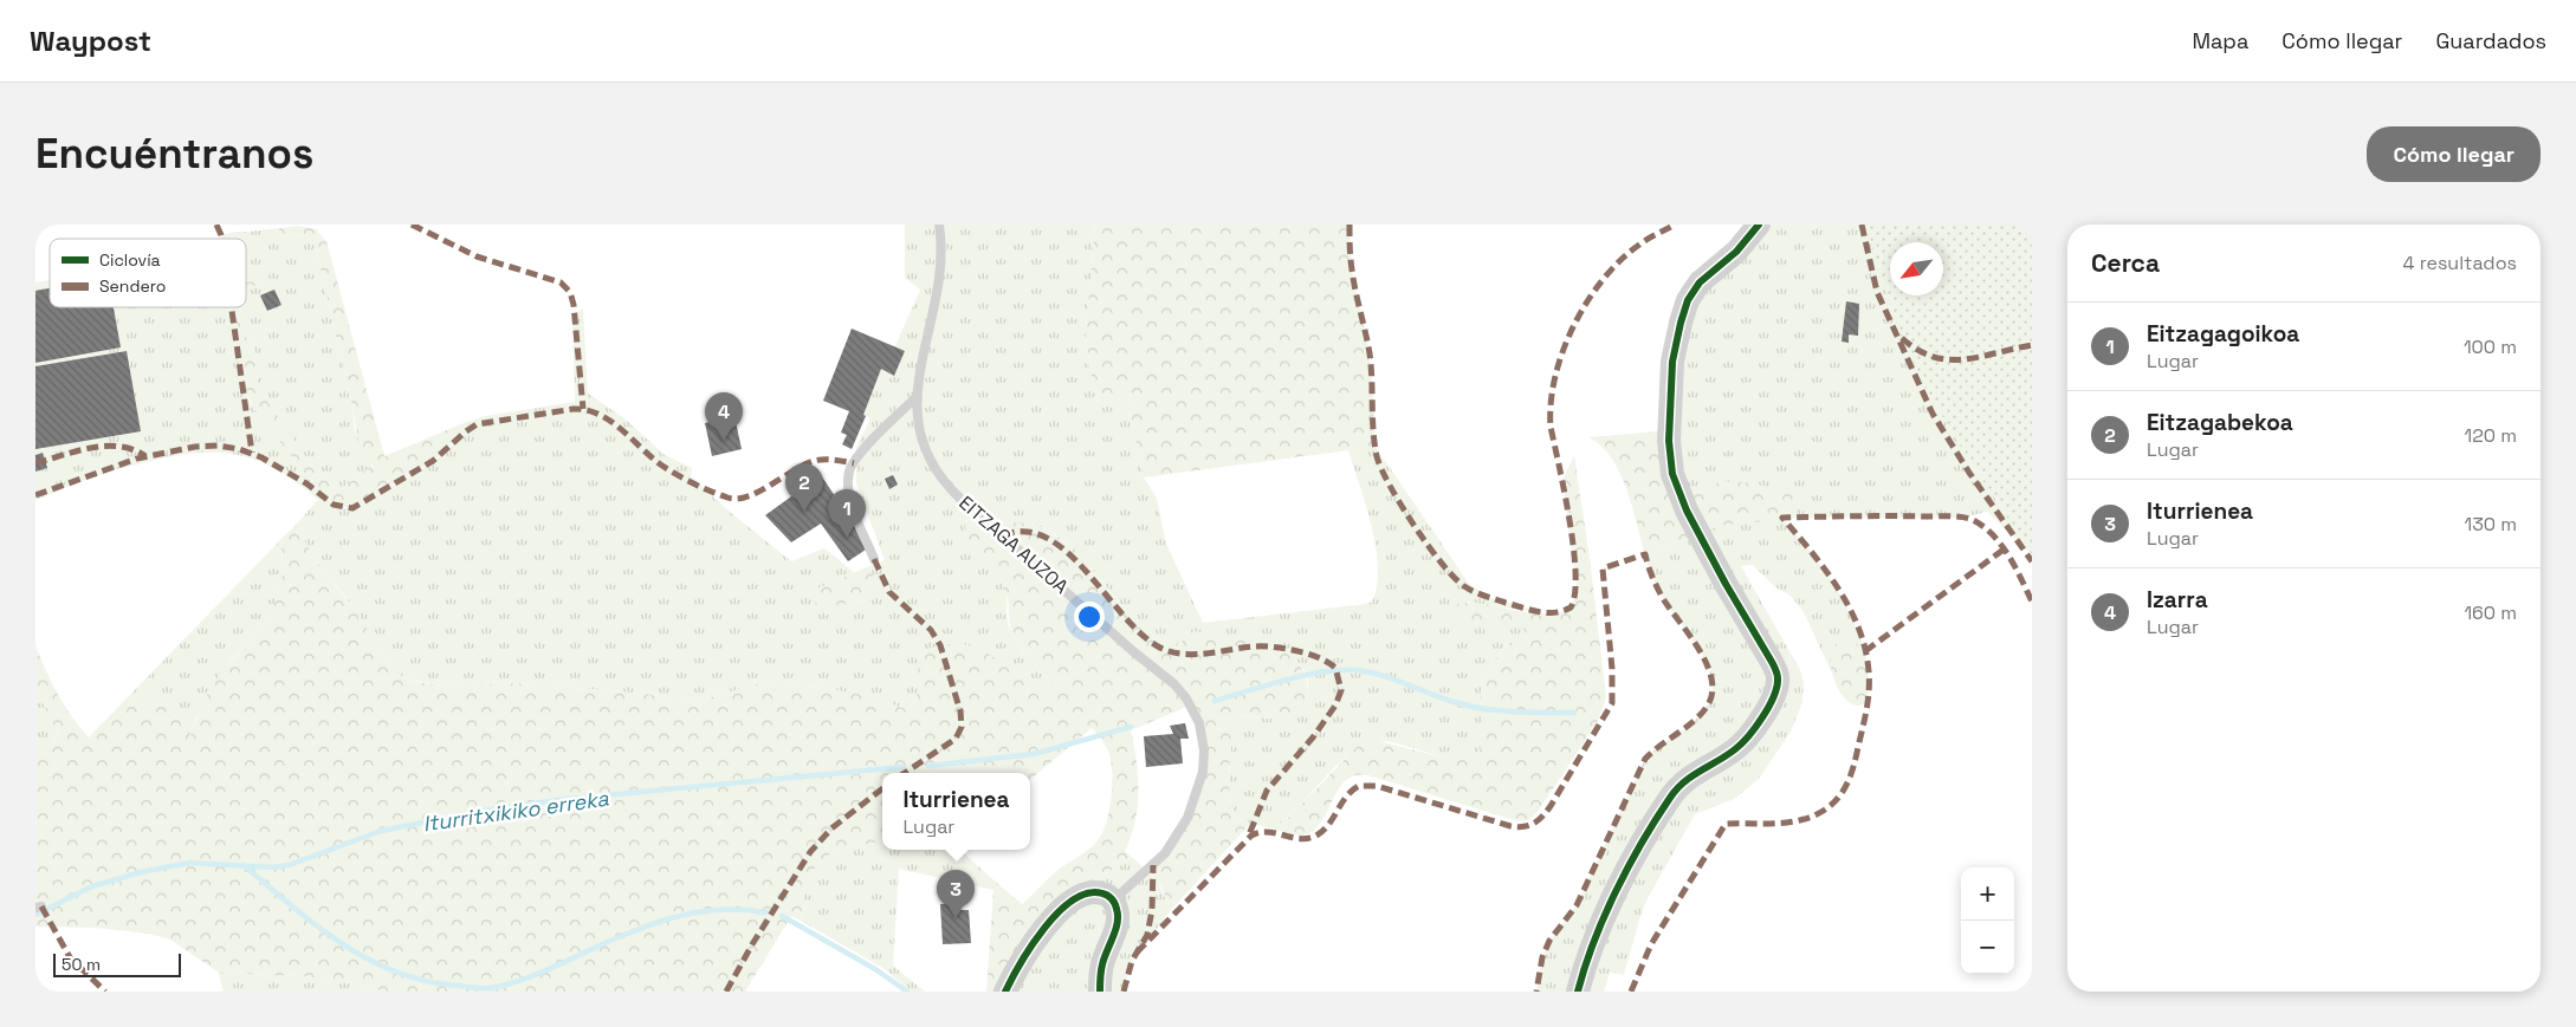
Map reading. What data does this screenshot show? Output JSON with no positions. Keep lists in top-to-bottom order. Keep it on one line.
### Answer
{"streets":{"lane":["EITZAGA AUZOA"]},"water":["Iturritxikiko erreka"],"legend":["Ciclovía","Sendero"],"scale_bar":"50 m","north":"bottom left","page":{"header":"Waypost","nav":["Mapa","Cómo llegar","Guardados"],"buttons":"Cómo llegar","title":"Encuéntranos","heading":["Cerca","4 resultados"],"list":[{"mark":"1","name":"Eitzagagoikoa","note":"Lugar","value":"100 m"},{"mark":"2","name":"Eitzagabekoa","note":"Lugar","value":"120 m"},{"mark":"3","name":"Iturrienea","note":"Lugar","value":"130 m"},{"mark":"4","name":"Izarra","note":"Lugar","value":"160 m"}],"pins":["4","2","1","3"],"popup":["Iturrienea","Lugar"],"map_buttons":["+","−"],"scale":"50 m"}}
